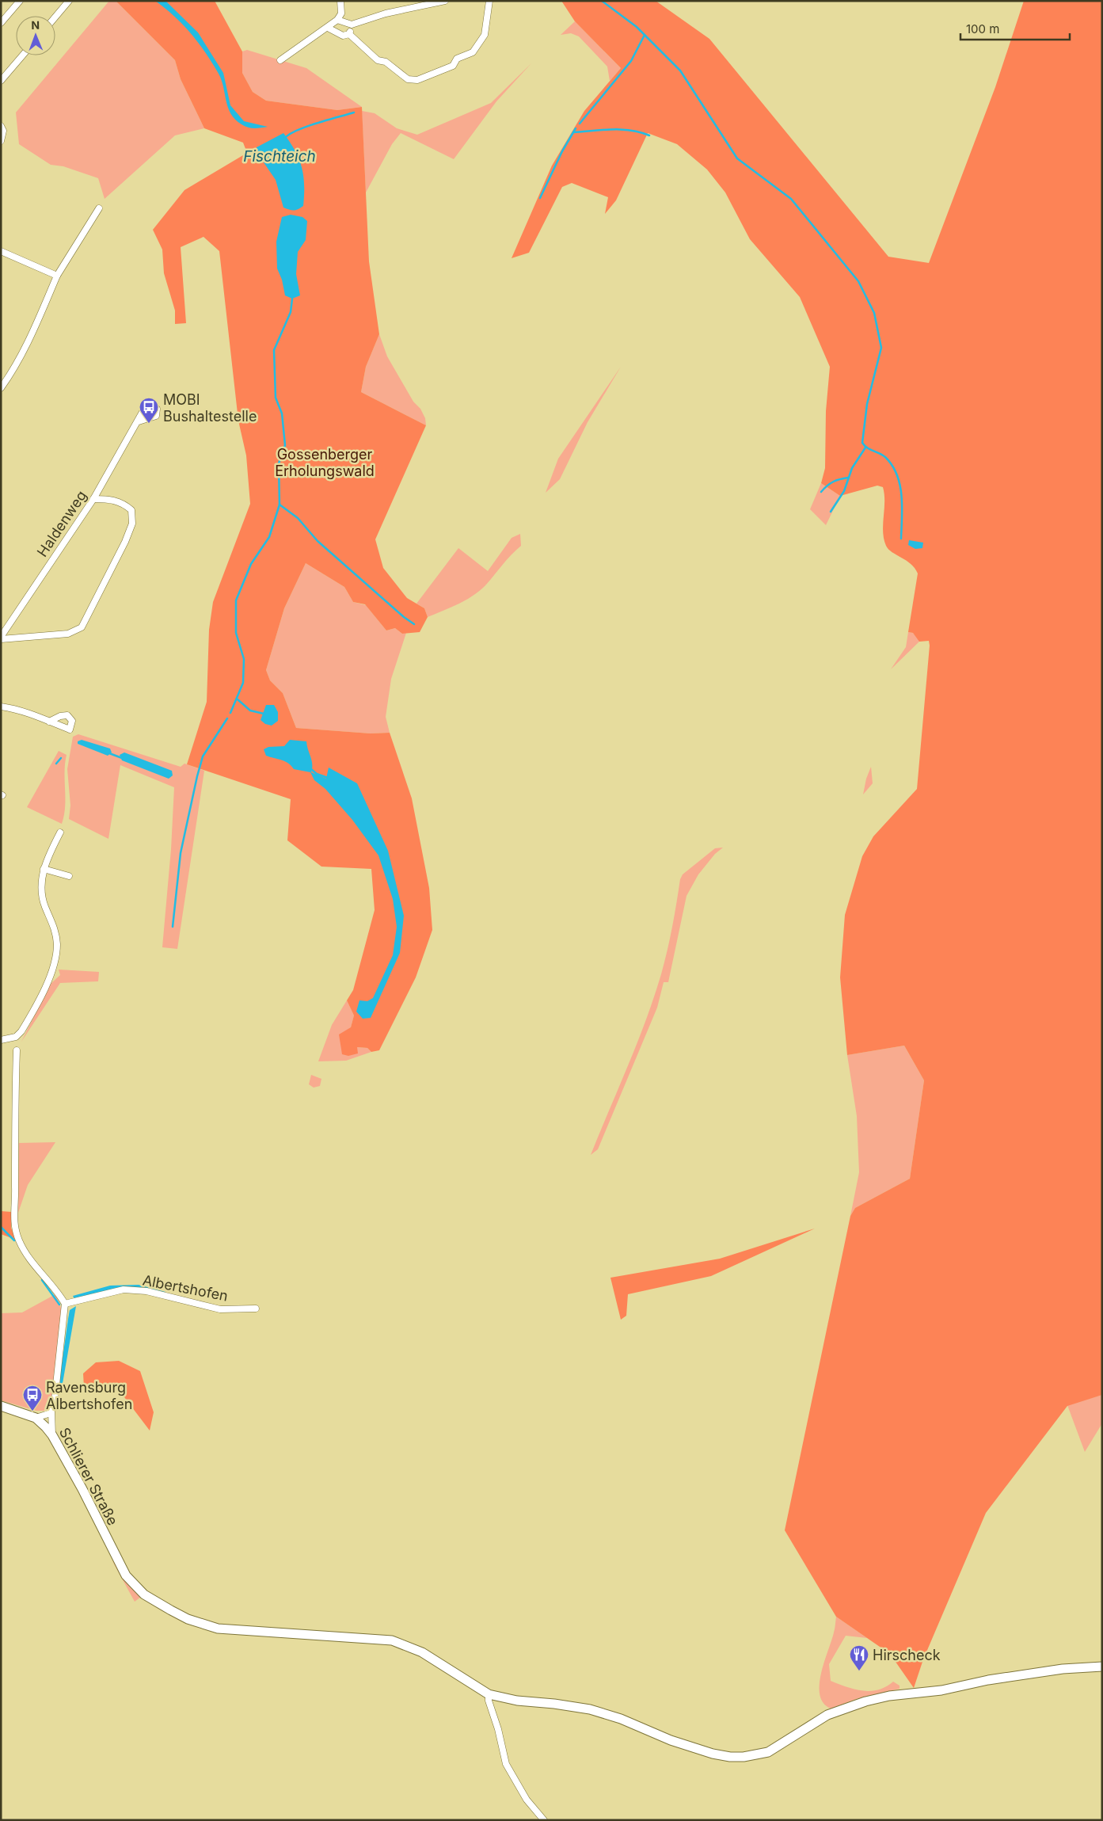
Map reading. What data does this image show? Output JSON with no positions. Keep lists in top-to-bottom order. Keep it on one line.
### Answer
{"streets":{"main road":["Schlierer Straße"],"street":["Haldenweg","Albertshofen"]},"water":["Fischteich"],"parks":["Gossenberger Erholungswald"],"places":{"bus stop":["MOBI Bushaltestelle","Ravensburg Albertshofen"],"restaurant":["Hirscheck"]},"scale_bar":"100 m","north":"top"}
